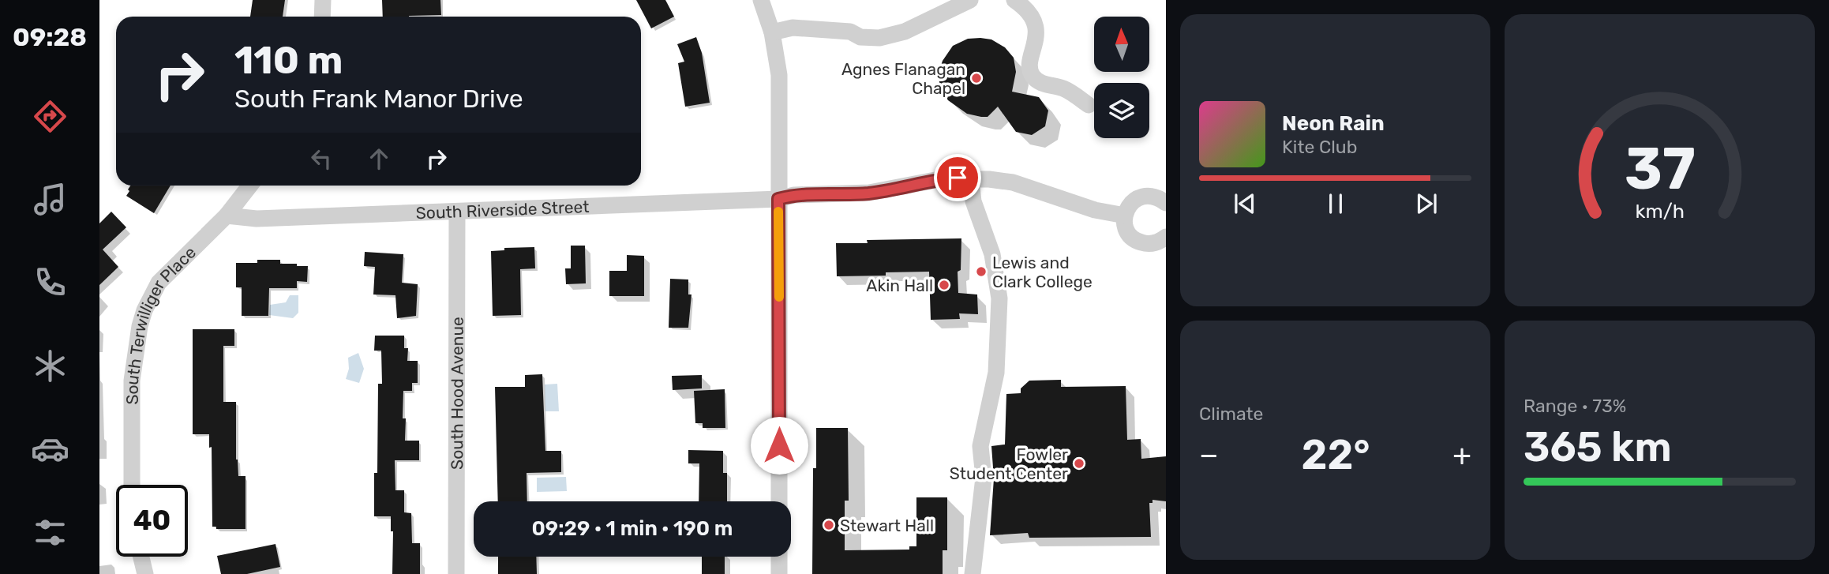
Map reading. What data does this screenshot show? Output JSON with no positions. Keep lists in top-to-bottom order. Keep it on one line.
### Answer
{"streets":{"street":["South Riverside Street","South Terwilliger Place","South Hood Avenue"]},"crossings":[["South Riverside Street","South Terwilliger Place"],["South Riverside Street","South Hood Avenue"]],"places":["Agnes Flanagan Chapel","Lewis and Clark College","Akin Hall","Fowler Student Center","Stewart Hall"],"north":"top","page":{"tabs":"09:28","turn":["110 m","South Frank Manor Drive"],"song":["Neon Rain","Kite Club"],"tile":["Climate",["Range · 73%","365 km"]],"heat":["−","22°","+"],"limit":"40","trip":"09:29 · 1 min · 190 m","gauge":["37","km/h"]}}
